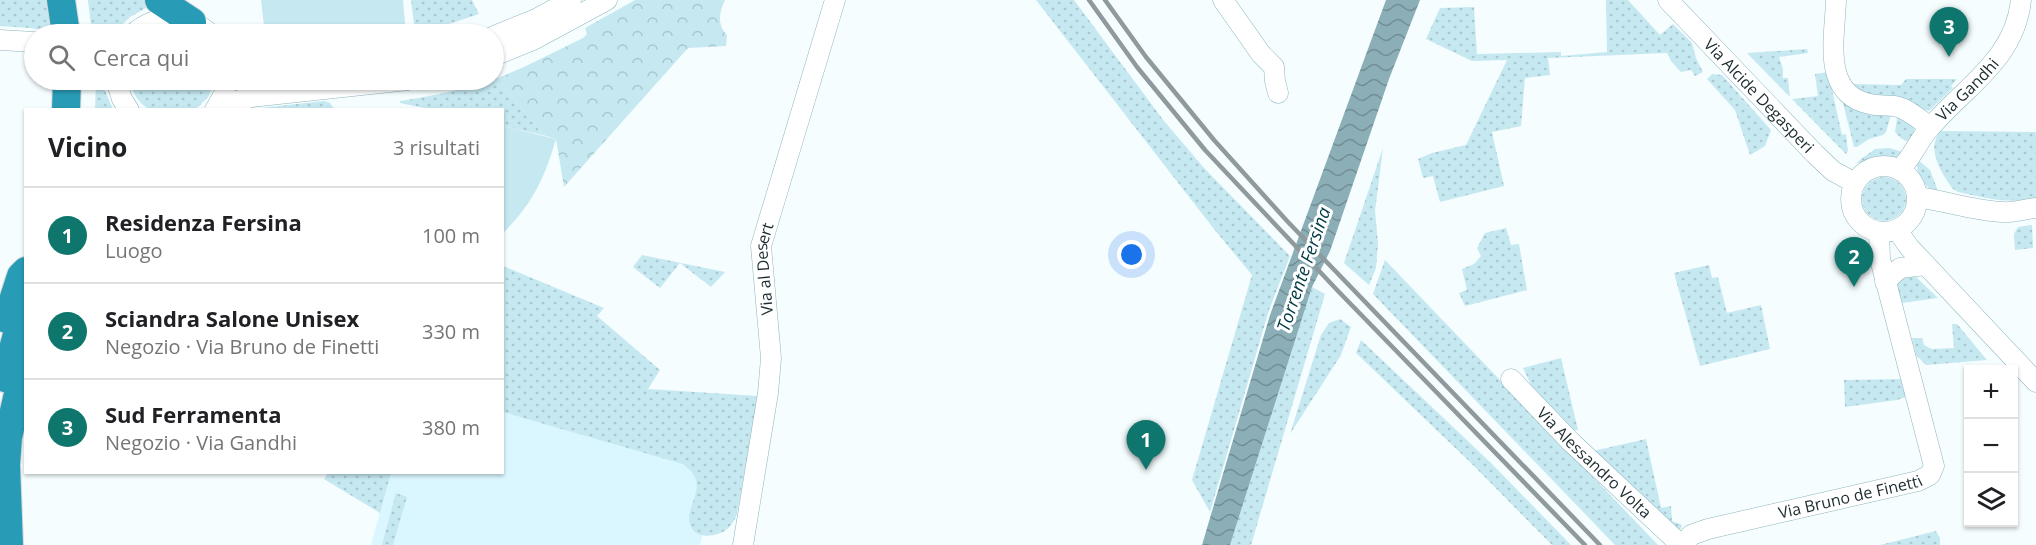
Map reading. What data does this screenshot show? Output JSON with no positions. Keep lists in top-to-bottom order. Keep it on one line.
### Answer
{"streets":{"street":["Via Gandhi","Via Alcide Degasperi","Via al Desert","Via Alessandro Volta","Via Bruno de Finetti"]},"crossings":[["Via Gandhi","Via Alcide Degasperi"],["Via Gandhi","Via Bruno de Finetti"],["Via Alcide Degasperi","Via Bruno de Finetti"],["Via Alessandro Volta","Via Bruno de Finetti"]],"water":["Torrente Fersina"],"page":{"pins":["3","2","1"],"search":"Cerca qui","heading":["Vicino","3 risultati"],"list":[{"mark":"1","name":"Residenza Fersina","note":"Luogo","value":"100 m"},{"mark":"2","name":"Sciandra Salone Unisex","note":"Negozio · Via Bruno de Finetti","value":"330 m"},{"mark":"3","name":"Sud Ferramenta","note":"Negozio · Via Gandhi","value":"380 m"}],"map_buttons":["+","−"]}}
